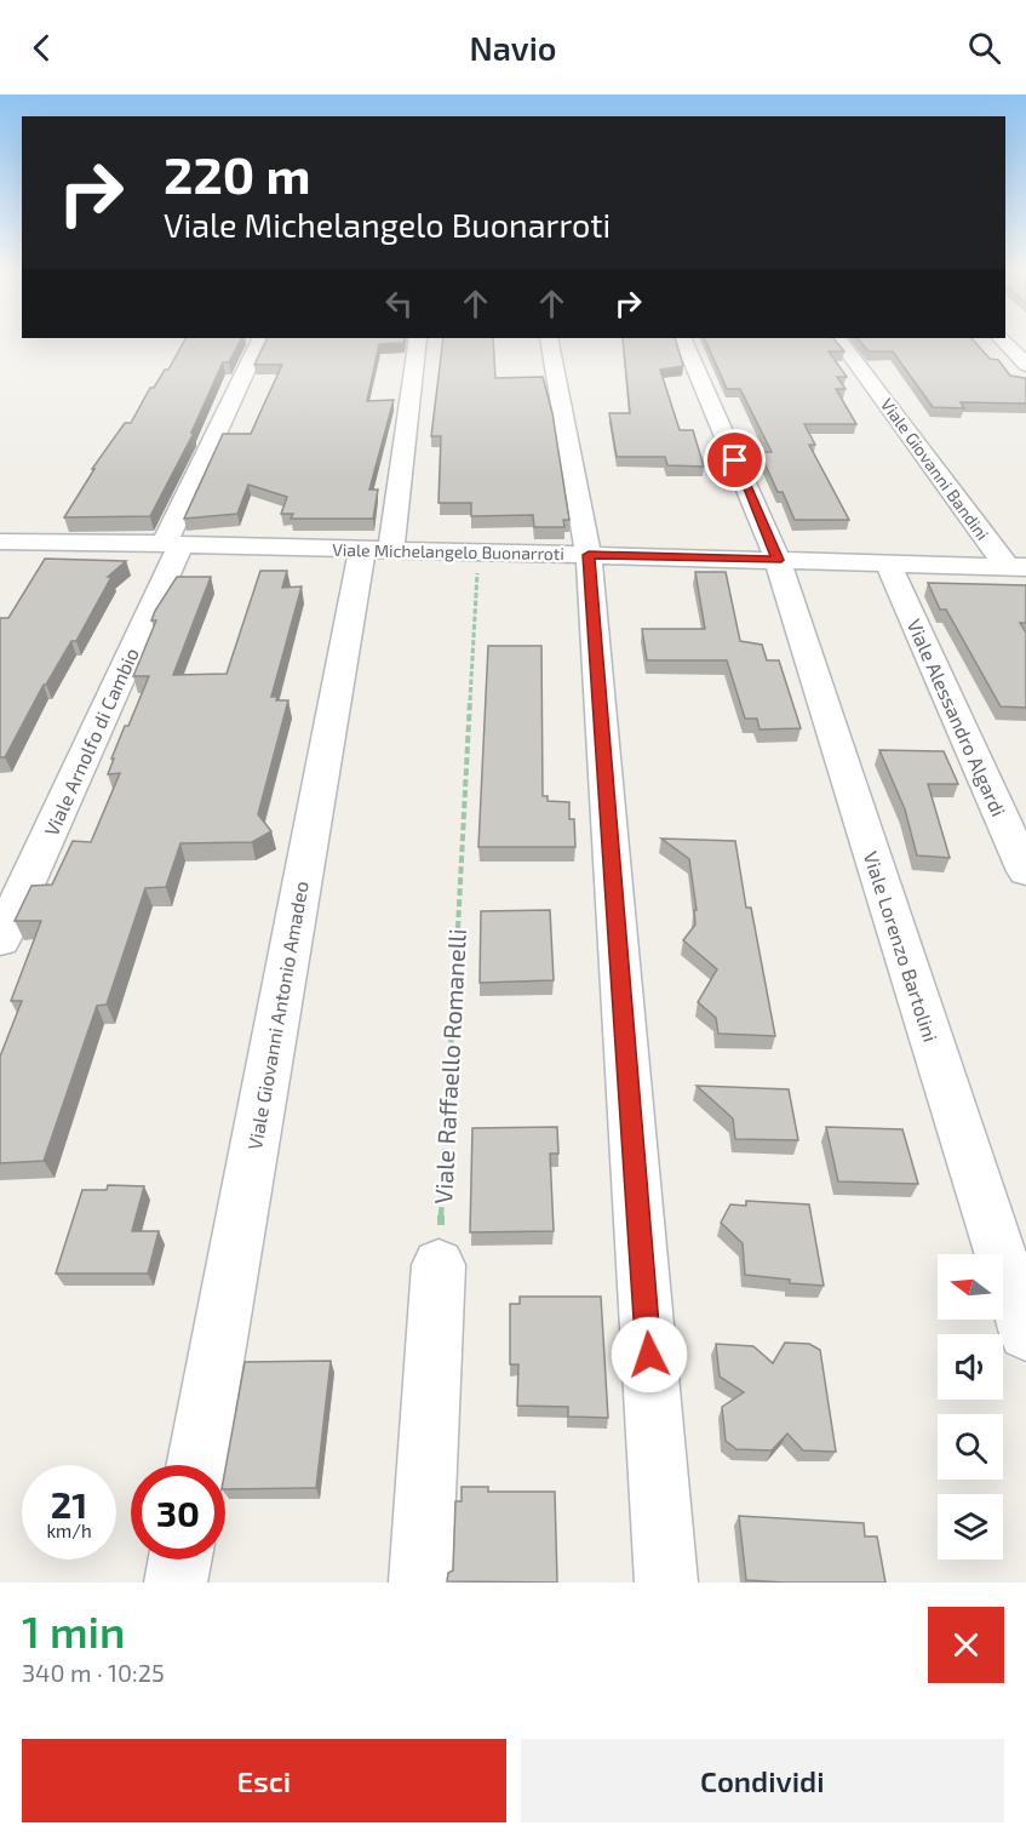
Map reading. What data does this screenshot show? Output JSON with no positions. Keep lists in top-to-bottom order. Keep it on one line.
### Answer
{"streets":{"street":["Viale Giovanni Bandini","Viale Michelangelo Buonarroti","Viale Alessandro Algardi","Viale Arnolfo di Cambio","Viale Lorenzo Bartolini","Viale Giovanni Antonio Amadeo"],"path":["Viale Raffaello Romanelli"]},"crossings":[["Viale Giovanni Bandini","Viale Michelangelo Buonarroti"],["Viale Michelangelo Buonarroti","Viale Alessandro Algardi"],["Viale Michelangelo Buonarroti","Viale Arnolfo di Cambio"],["Viale Michelangelo Buonarroti","Viale Lorenzo Bartolini"],["Viale Michelangelo Buonarroti","Viale Giovanni Antonio Amadeo"],["Viale Michelangelo Buonarroti","Viale Raffaello Romanelli"]],"north":"left","page":{"header":"Navio","turn":["220 m","Viale Michelangelo Buonarroti"],"speed":"21 km/h","limit":"30","heading":["1 min","340 m · 10:25"],"buttons":["Esci","Condividi"]}}
